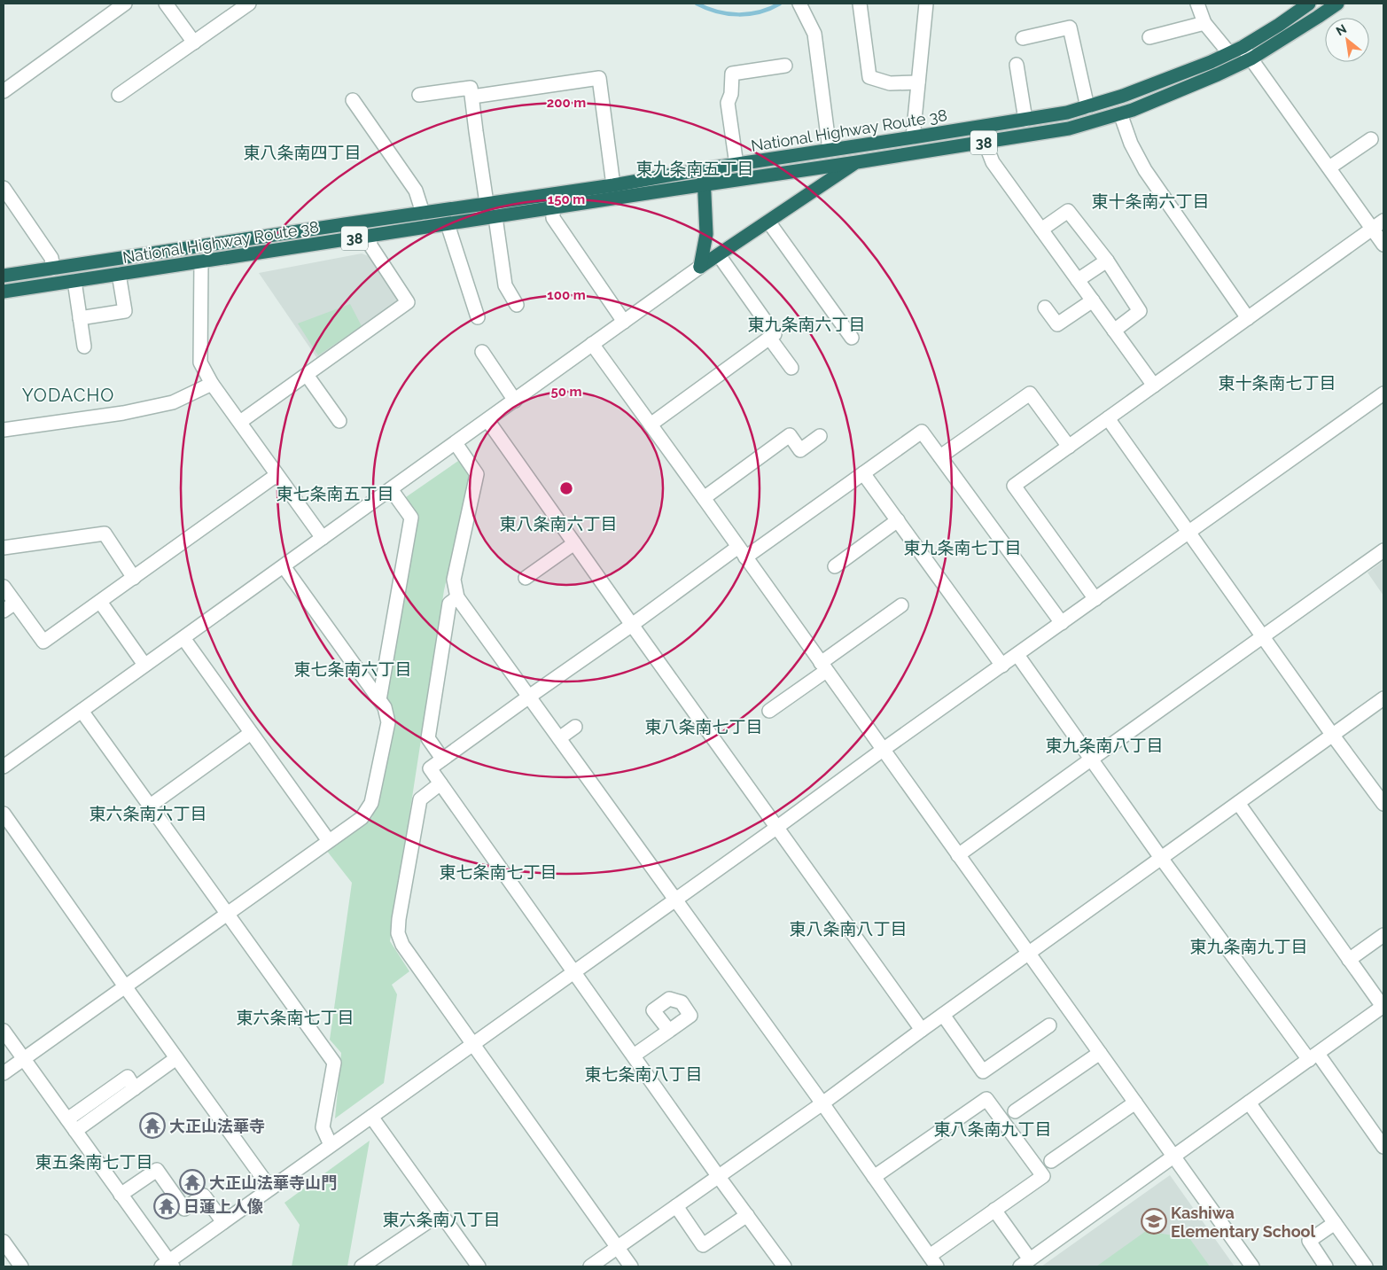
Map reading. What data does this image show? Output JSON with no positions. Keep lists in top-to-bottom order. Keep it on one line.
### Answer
{"streets":{"highway":["National Highway Route 38","38"]},"districts":["東八条南四丁目","東九条南五丁目","東十条南六丁目","東九条南六丁目","東十条南七丁目","YODACHO","東七条南五丁目","東八条南六丁目","東九条南七丁目","東七条南六丁目","東八条南七丁目","東九条南八丁目","東六条南六丁目","東七条南七丁目","東八条南八丁目","東九条南九丁目","東六条南七丁目","東七条南八丁目","東八条南九丁目","東五条南七丁目","東六条南八丁目"],"places":{"temple":["大正山法華寺","大正山法華寺山門","日蓮上人像"],"school or university":["Kashiwa Elementary School"]},"north":"top left","rings":["200 m","150 m","100 m","50 m"]}
